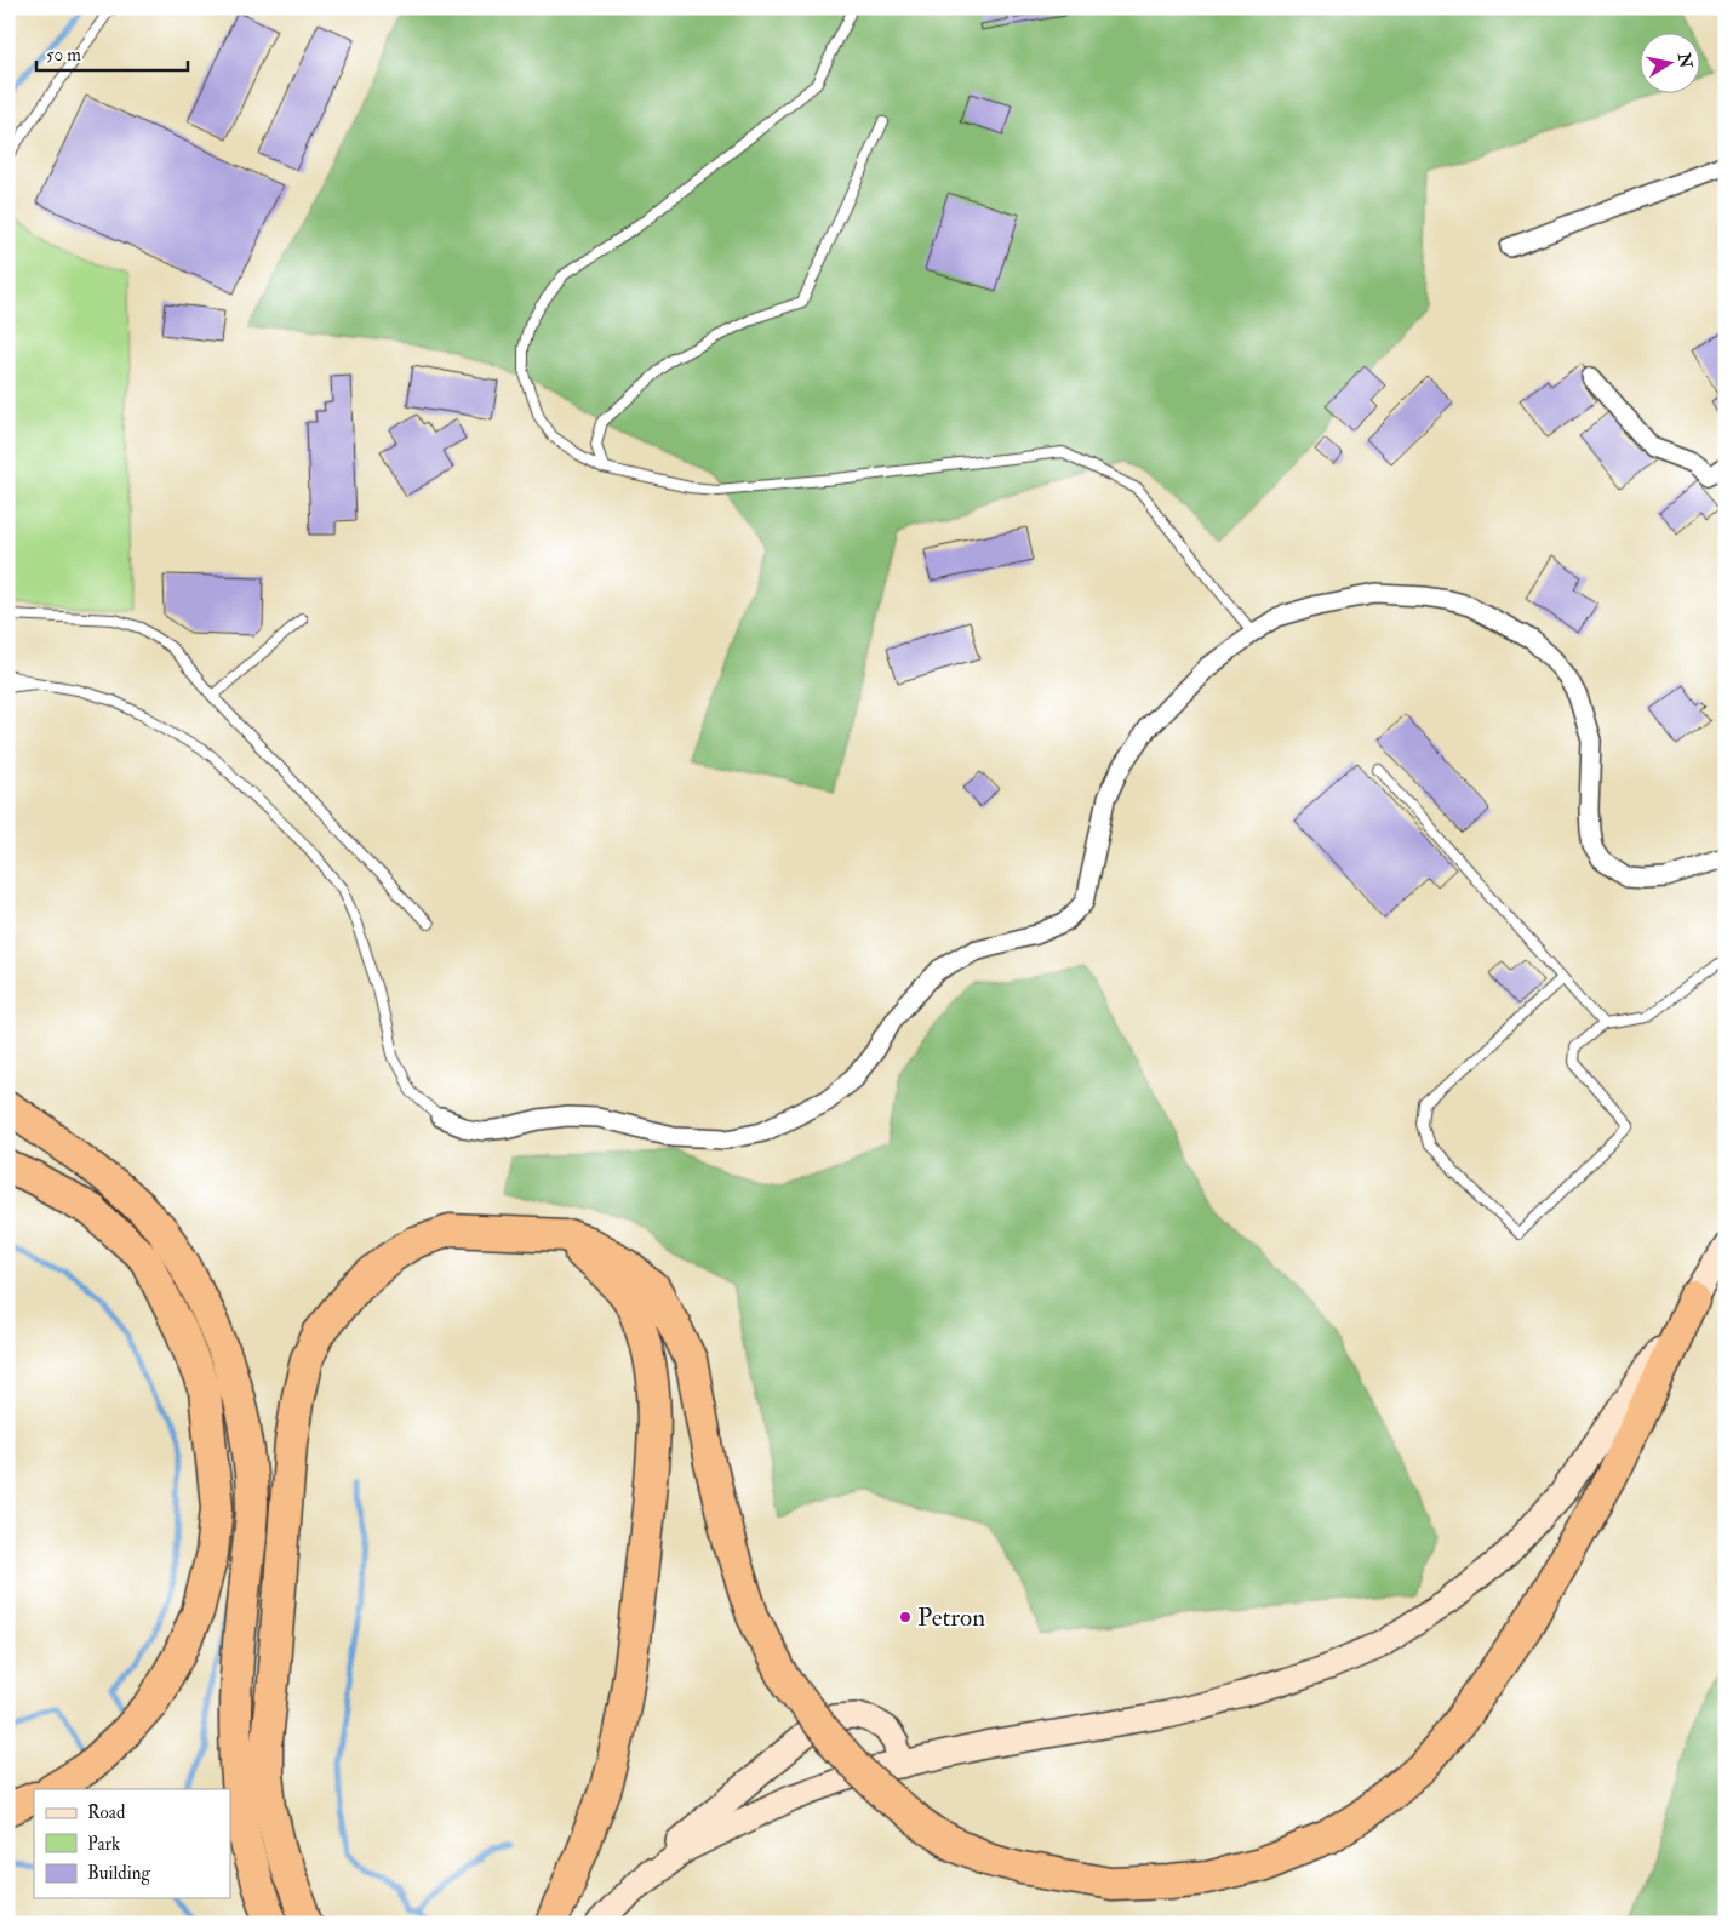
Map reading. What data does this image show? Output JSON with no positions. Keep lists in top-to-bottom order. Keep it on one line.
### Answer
{"places":["Petron"],"legend":["Road","Park","Building"],"scale_bar":"50 m","north":"right"}
